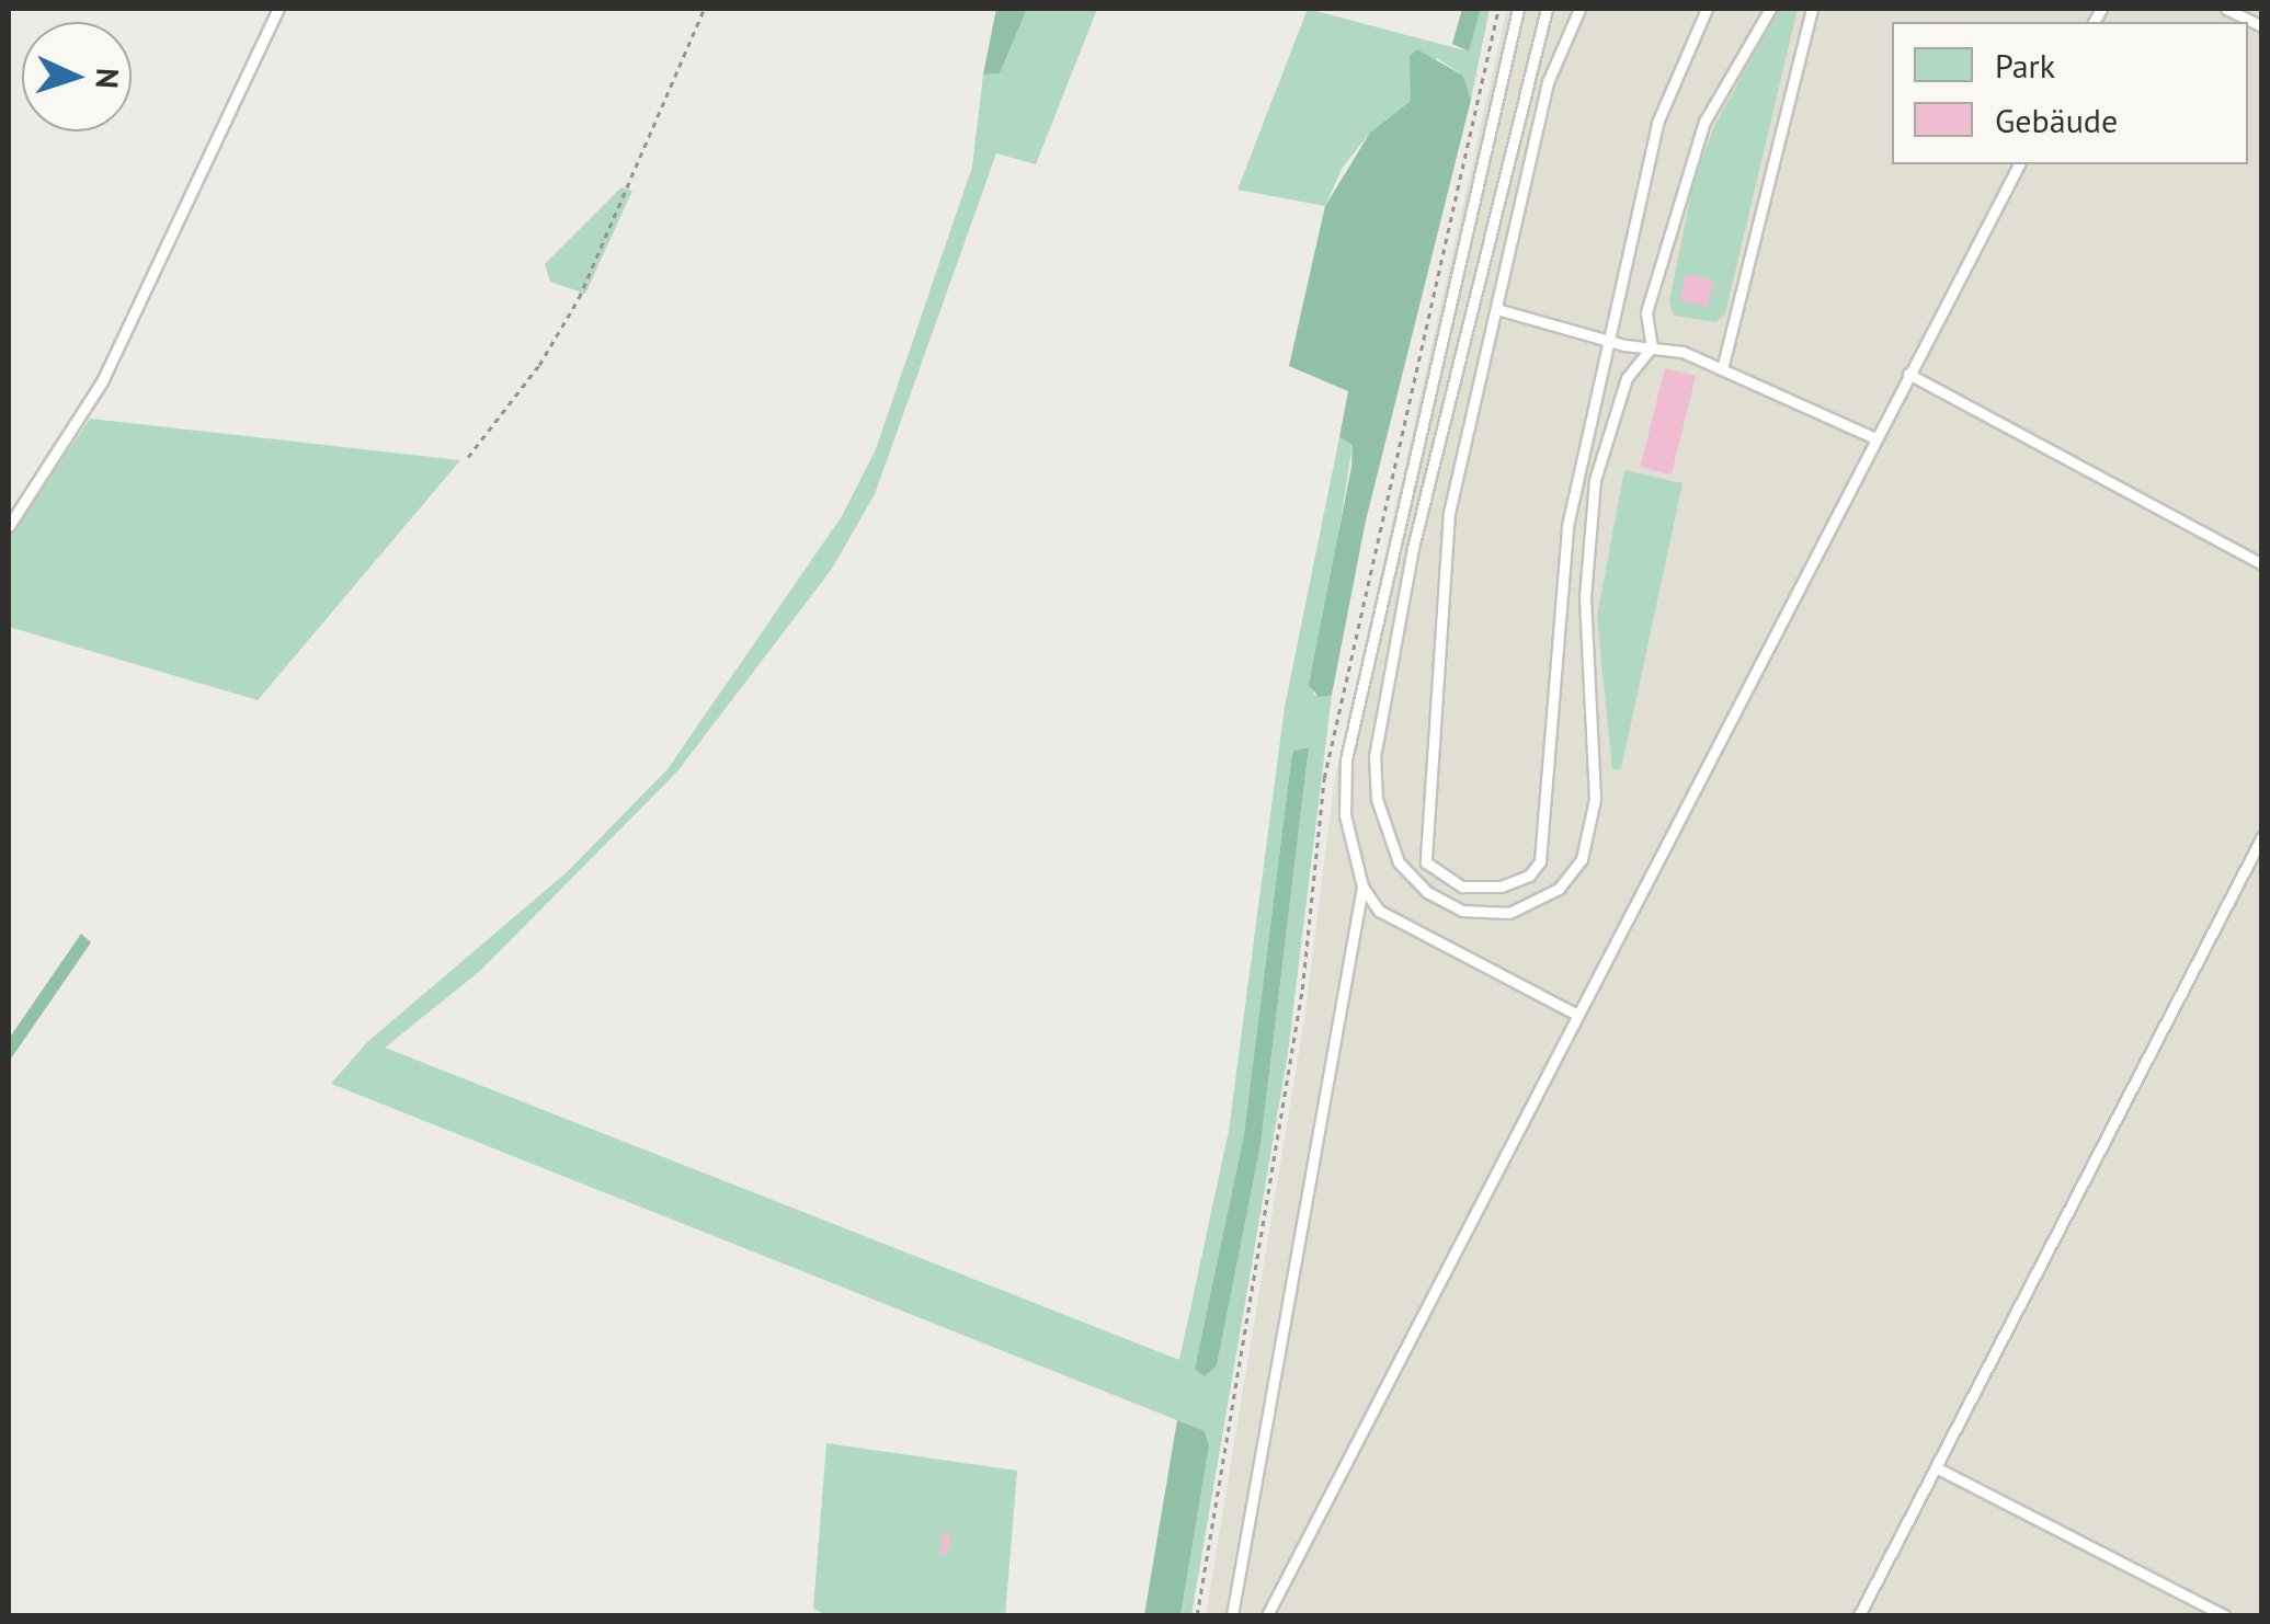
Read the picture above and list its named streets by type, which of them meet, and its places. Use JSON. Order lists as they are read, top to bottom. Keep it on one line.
{"legend":["Park","Gebäude"],"north":"right"}
